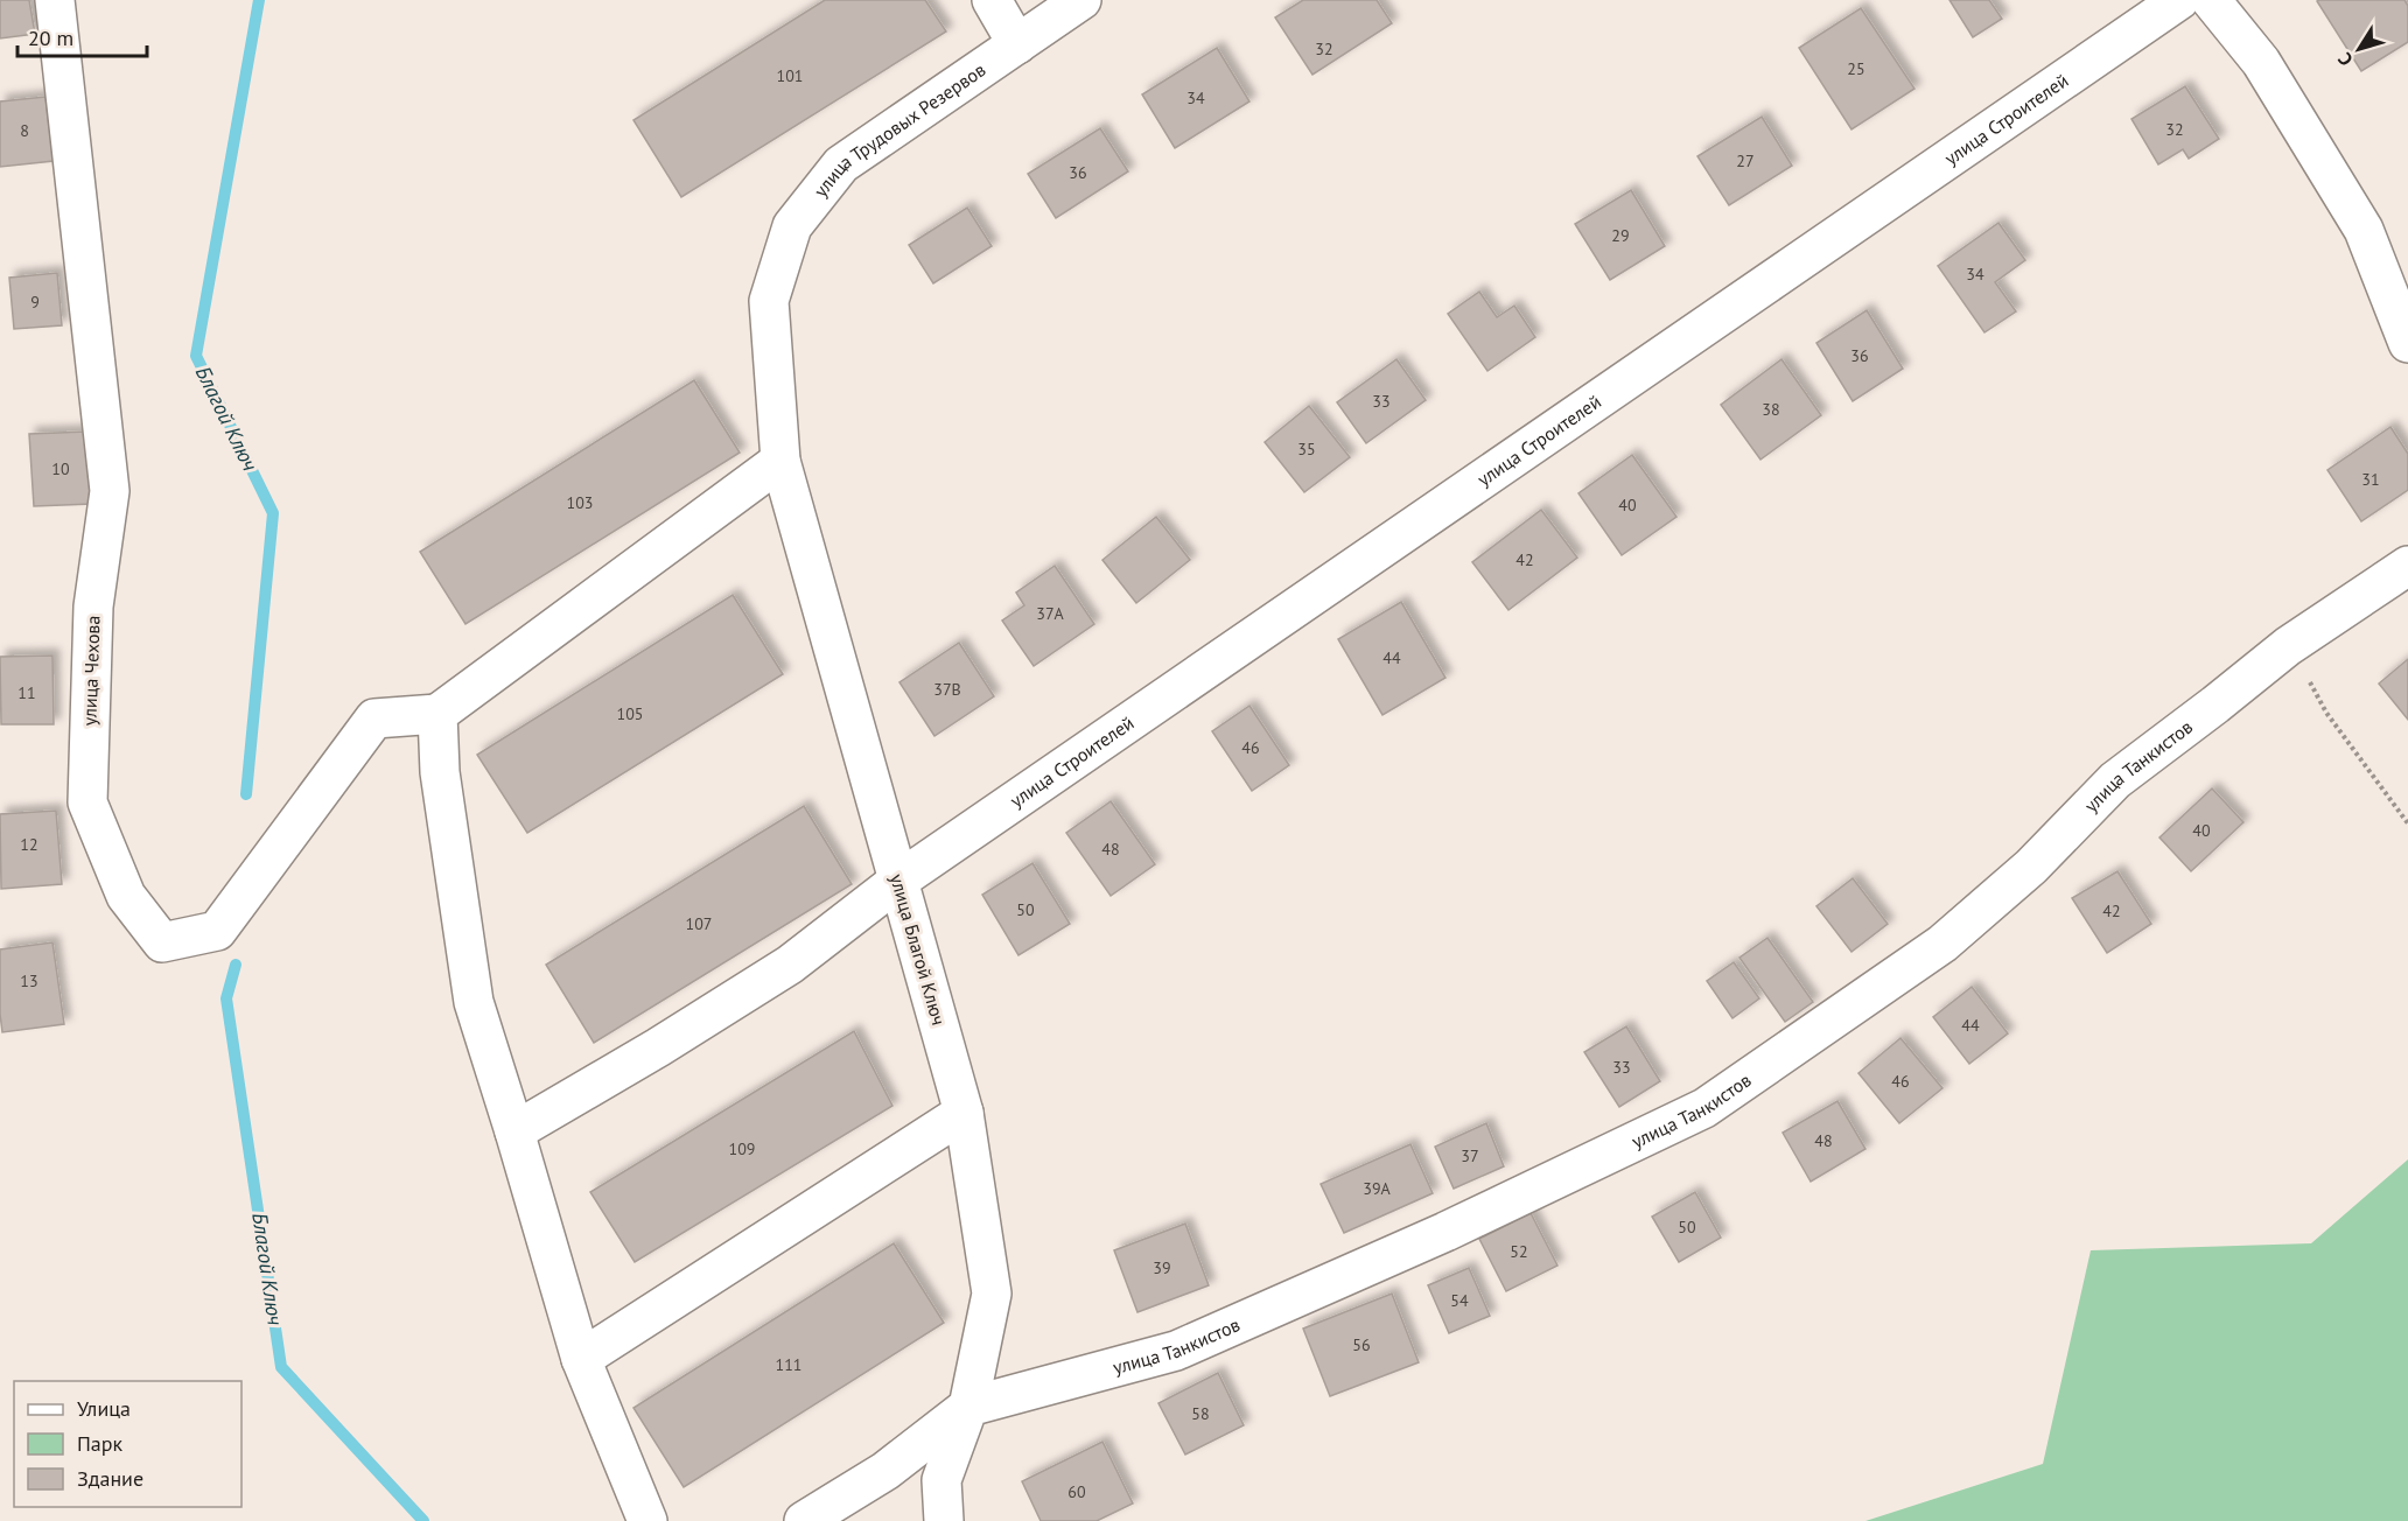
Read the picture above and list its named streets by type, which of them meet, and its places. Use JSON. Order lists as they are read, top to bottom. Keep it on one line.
{"streets":{"street":["улица Строителей","улица Трудовых Резервов","улица Чехова","улица Танкистов","улица Благой Ключ"]},"crossings":[["улица Строителей","улица Благой Ключ"],["улица Трудовых Резервов","улица Благой Ключ"],["улица Танкистов","улица Благой Ключ"]],"water":["Благой Ключ"],"house_numbers":["32","25","101","34","32","8","27","36","29","34","9","36","33","38","35","10","31","103","40","42","37А","44","37В","11","105","46","40","12","48","50","42","107","13","44","33","46","48","109","37","39А","50","52","39","54","56","111","58","60"],"legend":["Улица","Парк","Здание"],"scale_bar":"20 m","north":"bottom left"}
